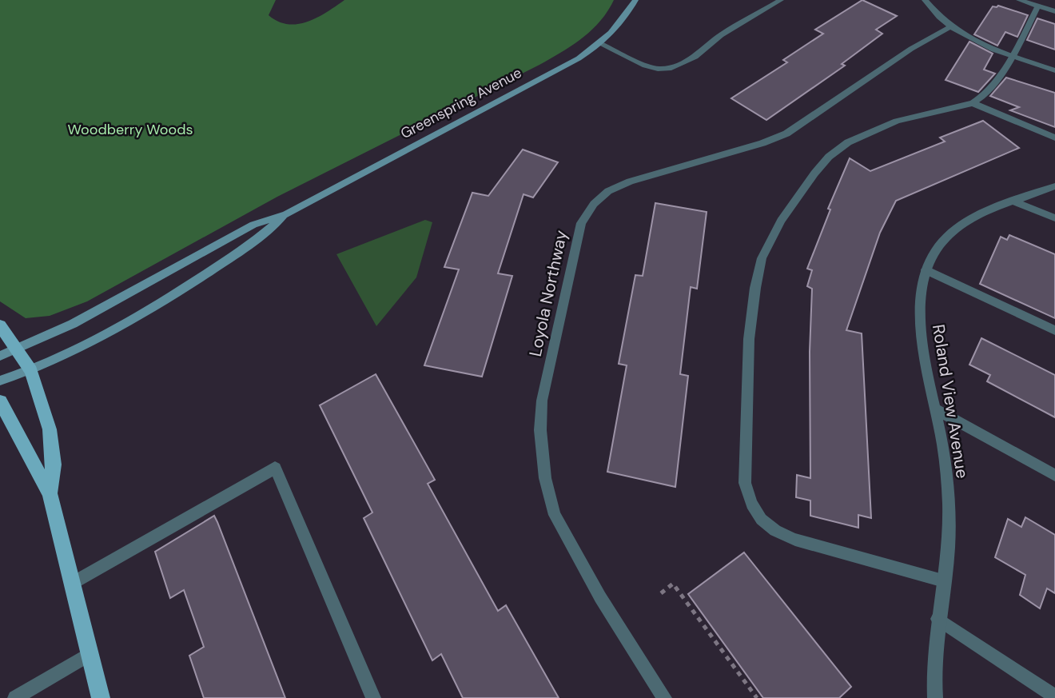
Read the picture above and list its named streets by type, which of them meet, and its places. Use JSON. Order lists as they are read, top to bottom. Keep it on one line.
{"streets":{"main road":["Greenspring Avenue"],"street":["Loyola Northway","Roland View Avenue"]},"parks":["Woodberry Woods"]}
